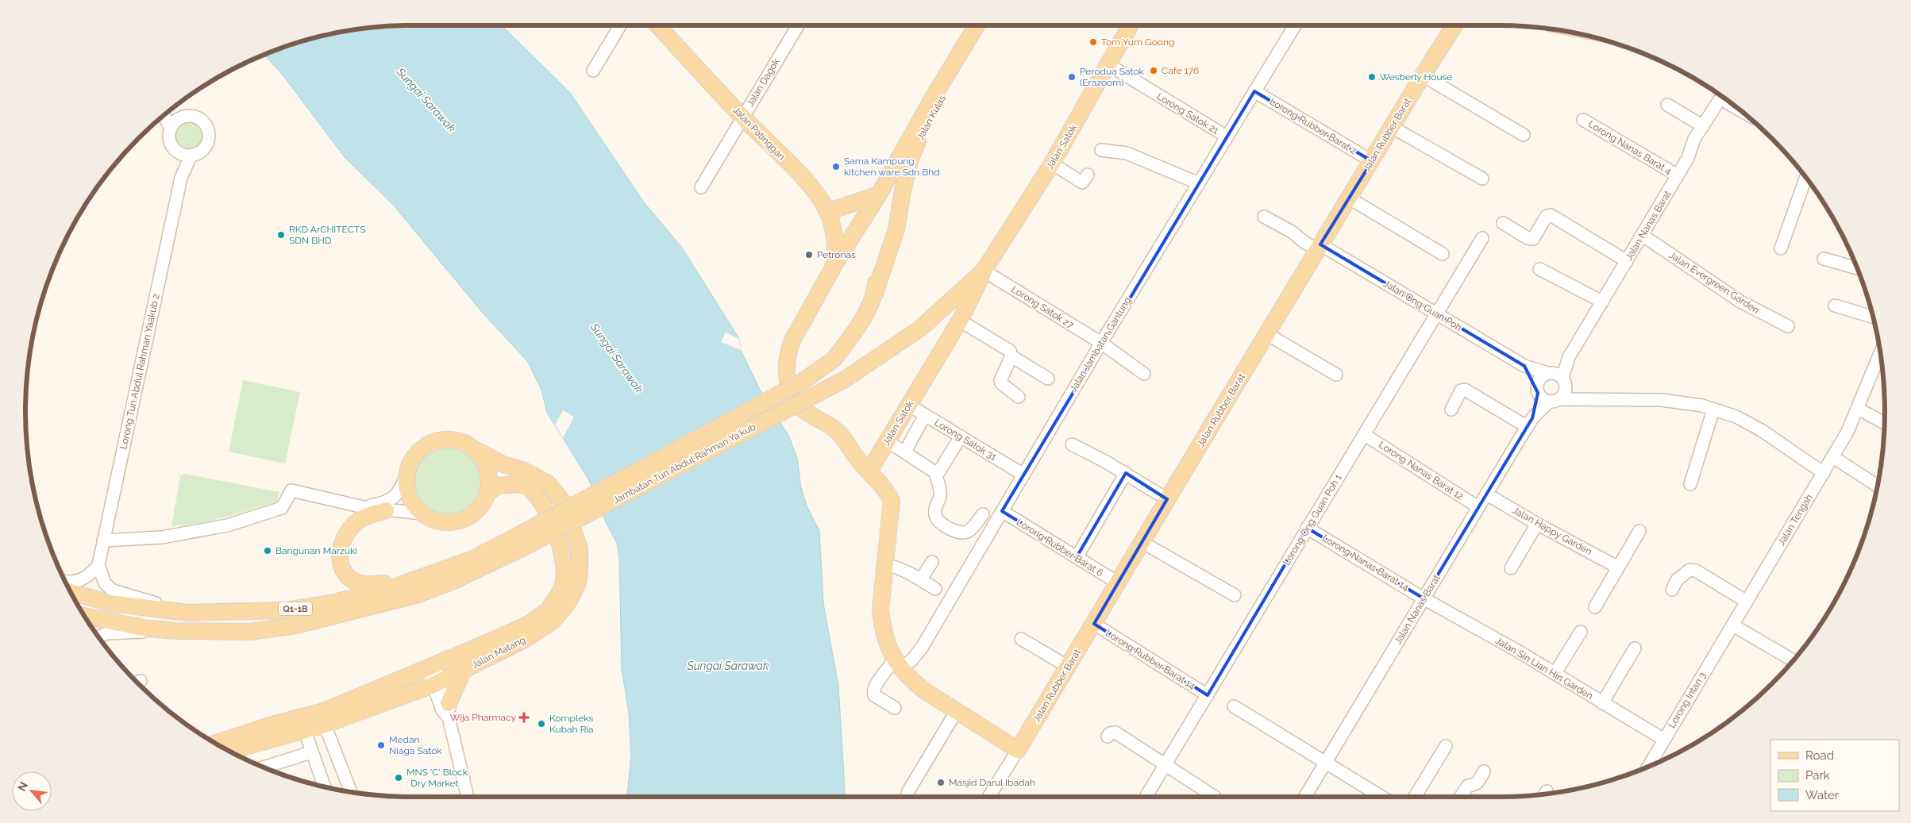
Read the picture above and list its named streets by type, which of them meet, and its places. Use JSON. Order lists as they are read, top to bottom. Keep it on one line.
{"streets":{"main road":["Jalan Kulas","Jalan Patinggan","Jalan Rubber Barat","Jalan Satok","Jambatan Tun Abdul Rahman Ya'kub","Q1-1B","Jalan Matang"],"street":["Jalan Dagok","Lorong Satok 21","Lorong Rubber Barat 2","Lorong Nanas Barat 4","Jalan Nanas Barat","Jalan Evergreen Garden","Jalan Ong Guan Poh","Lorong Satok 27","Jalan Jambatan Gantung","Lorong Tun Abdul Rahman Yaakub 2","Lorong Satok 31","Lorong Nanas Barat 12","Lorong Ong Guan Poh 1","Jalan Tengah","Jalan Happy Garden","Lorong Rubber Barat 6","Lorong Nanas Barat 14","Lorong Rubber Barat 14","Jalan Sin Lian Hin Garden","Lorong Intan 3"]},"crossings":[["Jalan Dagok","Jalan Patinggan"],["Lorong Satok 21","Jalan Satok"],["Lorong Satok 21","Jalan Jambatan Gantung"],["Jalan Kulas","Jalan Patinggan"],["Jalan Kulas","Jalan Rubber Barat"],["Jalan Kulas","Jalan Satok"],["Jalan Kulas","Jalan Jambatan Gantung"],["Jalan Kulas","Jambatan Tun Abdul Rahman Ya'kub"],["Lorong Rubber Barat 2","Jalan Rubber Barat"],["Lorong Rubber Barat 2","Jalan Jambatan Gantung"],["Jalan Rubber Barat","Jalan Ong Guan Poh"],["Jalan Rubber Barat","Lorong Rubber Barat 6"],["Jalan Rubber Barat","Lorong Rubber Barat 14"],["Jalan Satok","Lorong Satok 27"],["Jalan Satok","Lorong Satok 31"],["Jalan Satok","Jambatan Tun Abdul Rahman Ya'kub"],["Lorong Nanas Barat 4","Jalan Nanas Barat"],["Jalan Nanas Barat","Jalan Evergreen Garden"],["Jalan Nanas Barat","Jalan Ong Guan Poh"],["Jalan Nanas Barat","Lorong Nanas Barat 12"],["Jalan Nanas Barat","Jalan Happy Garden"],["Jalan Nanas Barat","Lorong Nanas Barat 14"],["Jalan Nanas Barat","Jalan Sin Lian Hin Garden"],["Jalan Ong Guan Poh","Lorong Ong Guan Poh 1"],["Lorong Satok 27","Jalan Jambatan Gantung"],["Jalan Jambatan Gantung","Lorong Satok 31"],["Jalan Jambatan Gantung","Lorong Rubber Barat 6"],["Jambatan Tun Abdul Rahman Ya'kub","Q1-1B"],["Lorong Nanas Barat 12","Lorong Ong Guan Poh 1"],["Lorong Ong Guan Poh 1","Lorong Nanas Barat 14"],["Lorong Ong Guan Poh 1","Lorong Rubber Barat 14"],["Jalan Tengah","Lorong Intan 3"],["Lorong Nanas Barat 14","Jalan Sin Lian Hin Garden"],["Jalan Sin Lian Hin Garden","Lorong Intan 3"]],"water":["Sungai Sarawak"],"places":{"other":["Tom Yum Goong","Cafe 176","Perodua Satok (Erazoom)","Wesberly House","Sama Kampung kitchen ware Sdn Bhd","RKD ArCHITECTS SDN BHD","Petronas","Bangunan Marzuki","Kompleks Kubah Ria","Medan Niaga Satok","MNS 'C' Block : Dry Market","Masjid Darul Ibadah"],"health":["Wija Pharmacy"]},"legend":["Road","Park","Water"],"north":"top left"}
